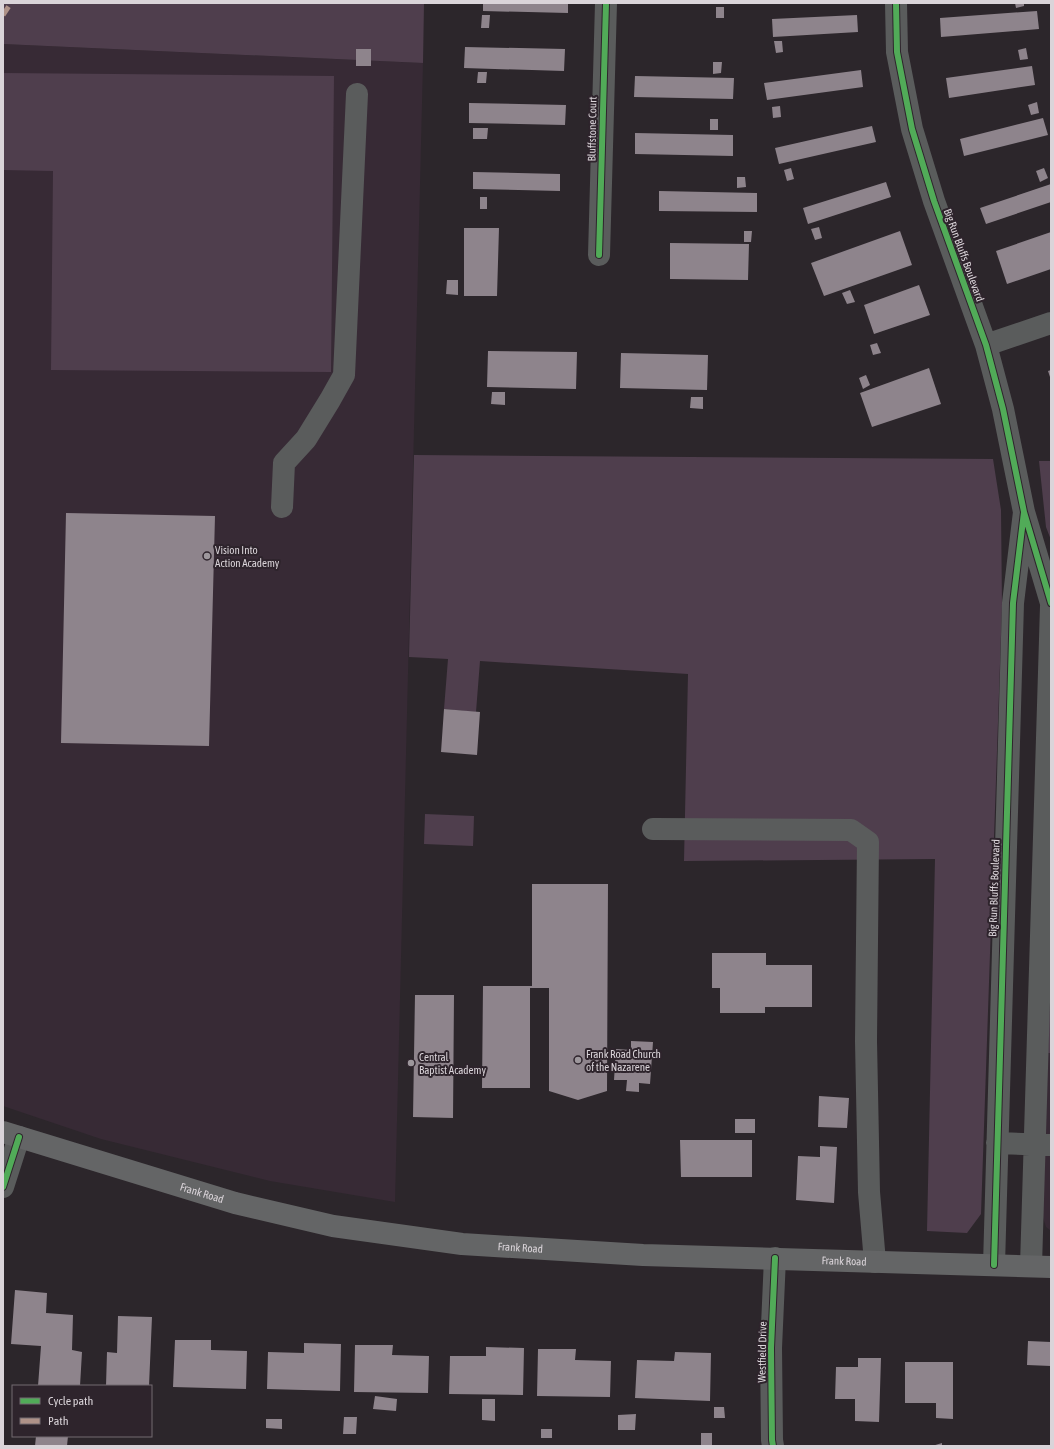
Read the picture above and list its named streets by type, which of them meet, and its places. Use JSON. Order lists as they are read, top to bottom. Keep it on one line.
{"streets":{"main road":["Frank Road"],"street":["Bluffstone Court","Big Run Bluffs Boulevard","Westfield Drive"]},"crossings":[["Big Run Bluffs Boulevard","Frank Road"],["Frank Road","Westfield Drive"]],"places":["Vision Into Action Academy","Frank Road Church of the Nazarene","Central Baptist Academy"],"legend":["Cycle path","Path"]}
